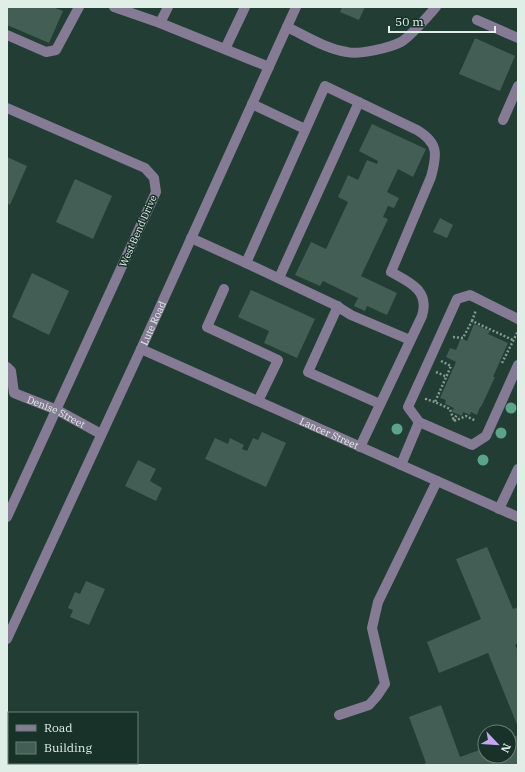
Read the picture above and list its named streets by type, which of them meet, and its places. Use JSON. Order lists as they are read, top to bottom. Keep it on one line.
{"streets":{"street":["West Bend Drive","Lute Road","Denise Street","Lancer Street"]},"crossings":[["West Bend Drive","Denise Street"],["Lute Road","Denise Street"],["Lute Road","Lancer Street"]],"legend":["Road","Building"],"scale_bar":"50 m","north":"bottom right"}
